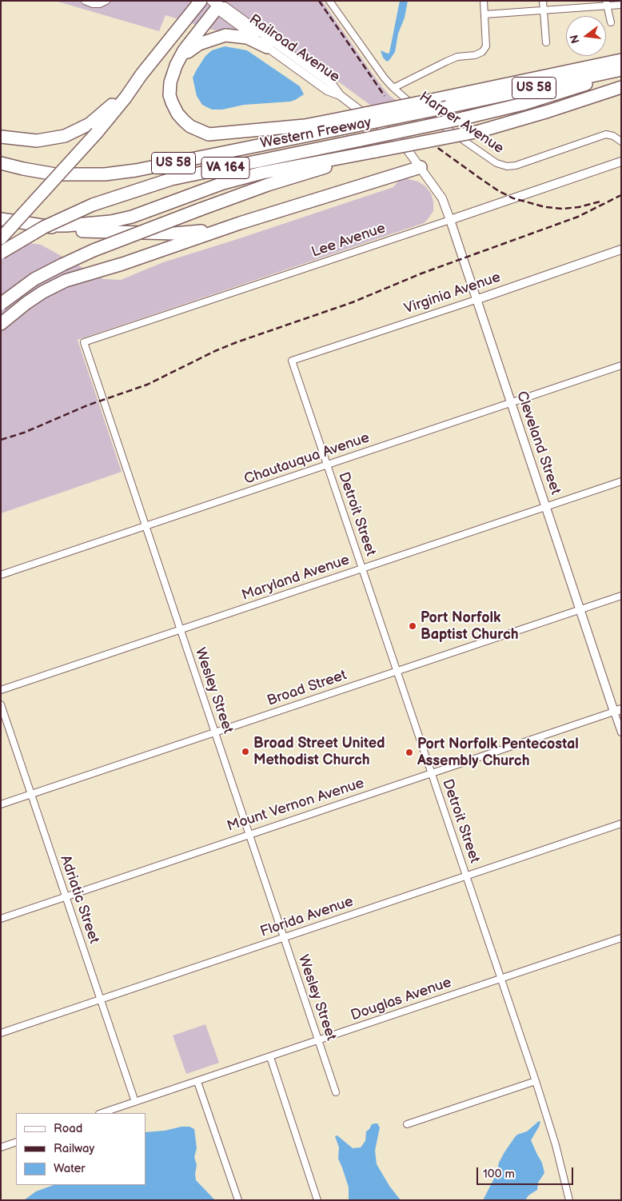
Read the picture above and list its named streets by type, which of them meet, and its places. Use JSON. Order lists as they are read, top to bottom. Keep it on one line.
{"streets":{"highway":["US 58","Western Freeway","VA 164"],"street":["Railroad Avenue","Harper Avenue","Lee Avenue","Virginia Avenue","Cleveland Street","Chautauqua Avenue","Detroit Street","Maryland Avenue","Broad Street","Wesley Street","Mount Vernon Avenue","Adriatic Street","Florida Avenue","Douglas Avenue"]},"crossings":[["Railroad Avenue","Cleveland Street"],["US 58","Western Freeway"],["Lee Avenue","Cleveland Street"],["Lee Avenue","Wesley Street"],["Virginia Avenue","Cleveland Street"],["Virginia Avenue","Detroit Street"],["Cleveland Street","Chautauqua Avenue"],["Cleveland Street","Maryland Avenue"],["Cleveland Street","Broad Street"],["Cleveland Street","Mount Vernon Avenue"],["Chautauqua Avenue","Detroit Street"],["Chautauqua Avenue","Wesley Street"],["Detroit Street","Maryland Avenue"],["Detroit Street","Broad Street"],["Detroit Street","Mount Vernon Avenue"],["Detroit Street","Florida Avenue"],["Detroit Street","Douglas Avenue"],["Maryland Avenue","Wesley Street"],["Broad Street","Wesley Street"],["Broad Street","Adriatic Street"],["Wesley Street","Mount Vernon Avenue"],["Wesley Street","Florida Avenue"],["Wesley Street","Douglas Avenue"],["Mount Vernon Avenue","Adriatic Street"],["Adriatic Street","Florida Avenue"],["Adriatic Street","Douglas Avenue"]],"places":["Port Norfolk Baptist Church","Broad Street United Methodist Church","Port Norfolk Pentecostal Assembly Church"],"legend":["Road","Railway","Water"],"scale_bar":"100 m","north":"left"}
